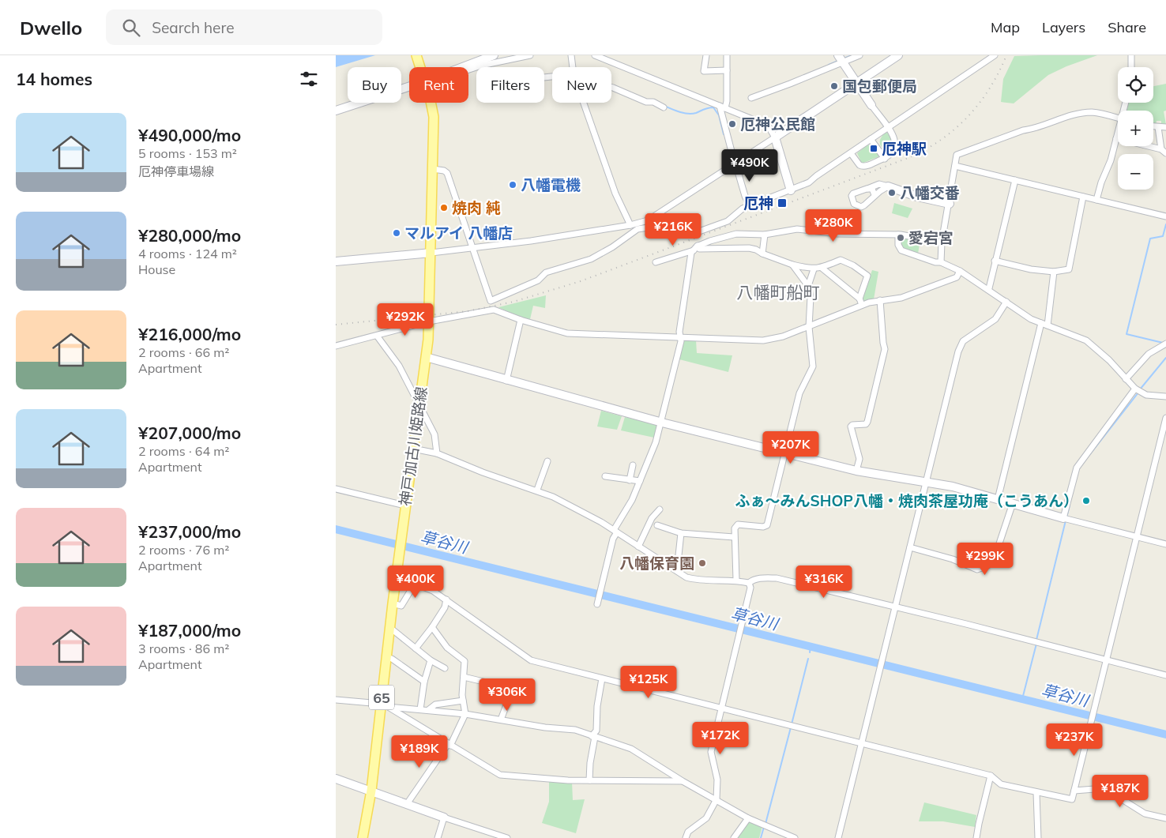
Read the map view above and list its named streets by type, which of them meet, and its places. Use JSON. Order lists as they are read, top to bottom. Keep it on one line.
{"streets":{"main road":["神戸加古川姫路線","65"]},"districts":["八幡町船町"],"water":["草谷川"],"places":{"other":["国包郵便局","厄神公民館","八幡電機","八幡交番","焼肉 純","マルアイ 八幡店","愛宕宮","ふぁ～みんSHOP八幡・焼肉茶屋功庵（こうあん）","八幡保育園"],"transit":["厄神駅","厄神"]},"page":{"header":"Dwello","search":"Search here","nav":["Map","Layers","Share"],"heading":"14 homes","map_buttons":["+","−"],"chip":["Buy","Rent","Filters","New"],"list":[{"name":"¥490,000/mo","note":"5 rooms · 153 m² · 厄神停車場線"},{"name":"¥280,000/mo","note":"4 rooms · 124 m² · House"},{"name":"¥216,000/mo","note":"2 rooms · 66 m² · Apartment"},{"name":"¥207,000/mo","note":"2 rooms · 64 m² · Apartment"},{"name":"¥237,000/mo","note":"2 rooms · 76 m² · Apartment"},{"name":"¥187,000/mo","note":"3 rooms · 86 m² · Apartment"}],"price":["¥490K","¥280K","¥216K","¥292K","¥207K","¥299K","¥400K","¥316K","¥125K","¥306K","¥172K","¥237K","¥189K","¥187K"]}}
